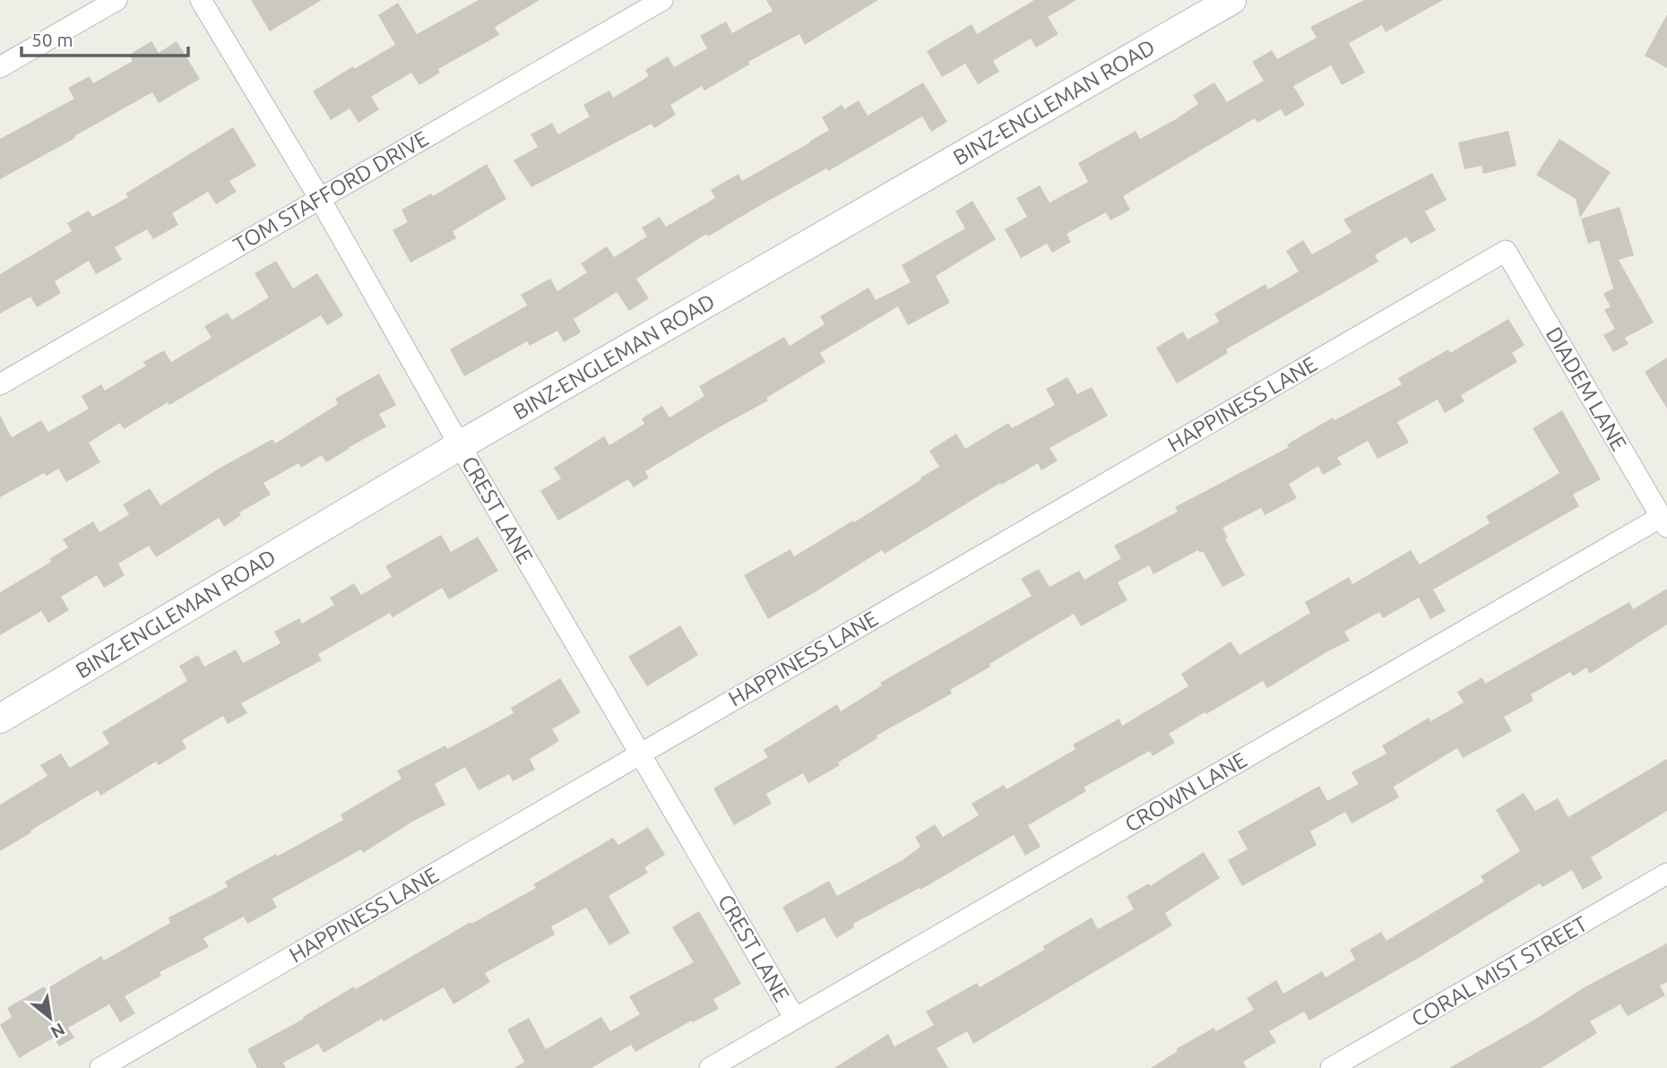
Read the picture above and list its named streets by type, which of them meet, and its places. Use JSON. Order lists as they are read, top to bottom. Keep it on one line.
{"streets":{"street":["BINZ-ENGLEMAN ROAD","TOM STAFFORD DRIVE","DIADEM LANE","HAPPINESS LANE","CREST LANE","CROWN LANE","CORAL MIST STREET"]},"crossings":[["BINZ-ENGLEMAN ROAD","CREST LANE"],["TOM STAFFORD DRIVE","CREST LANE"],["DIADEM LANE","HAPPINESS LANE"],["DIADEM LANE","CROWN LANE"],["HAPPINESS LANE","CREST LANE"],["CREST LANE","CROWN LANE"]],"scale_bar":"50 m","north":"bottom right"}
